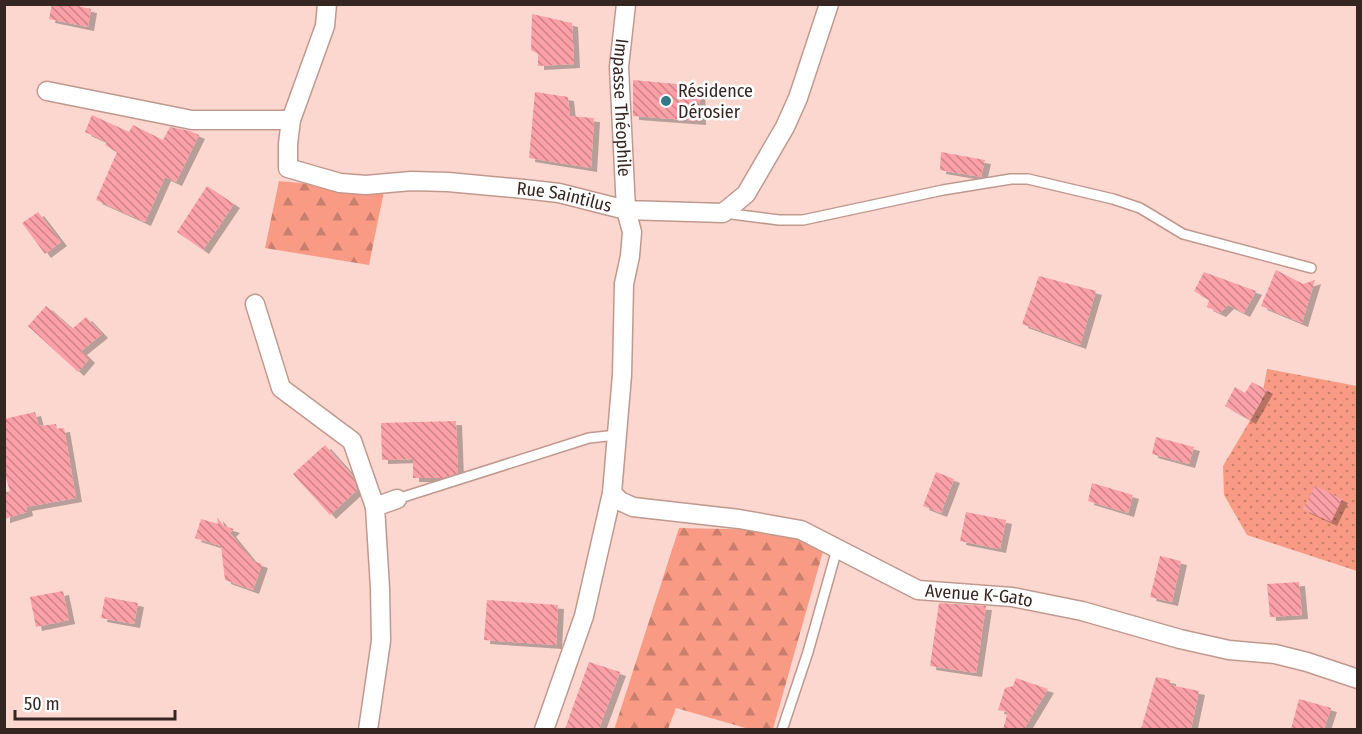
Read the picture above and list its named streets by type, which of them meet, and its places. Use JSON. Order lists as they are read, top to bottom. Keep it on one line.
{"streets":{"street":["Impasse Théophile","Rue Saintilus","Avenue K-Gato"]},"crossings":[["Impasse Théophile","Rue Saintilus"],["Rue Saintilus","Avenue K-Gato"]],"places":["Résidence Dérosier"],"scale_bar":"50 m"}
